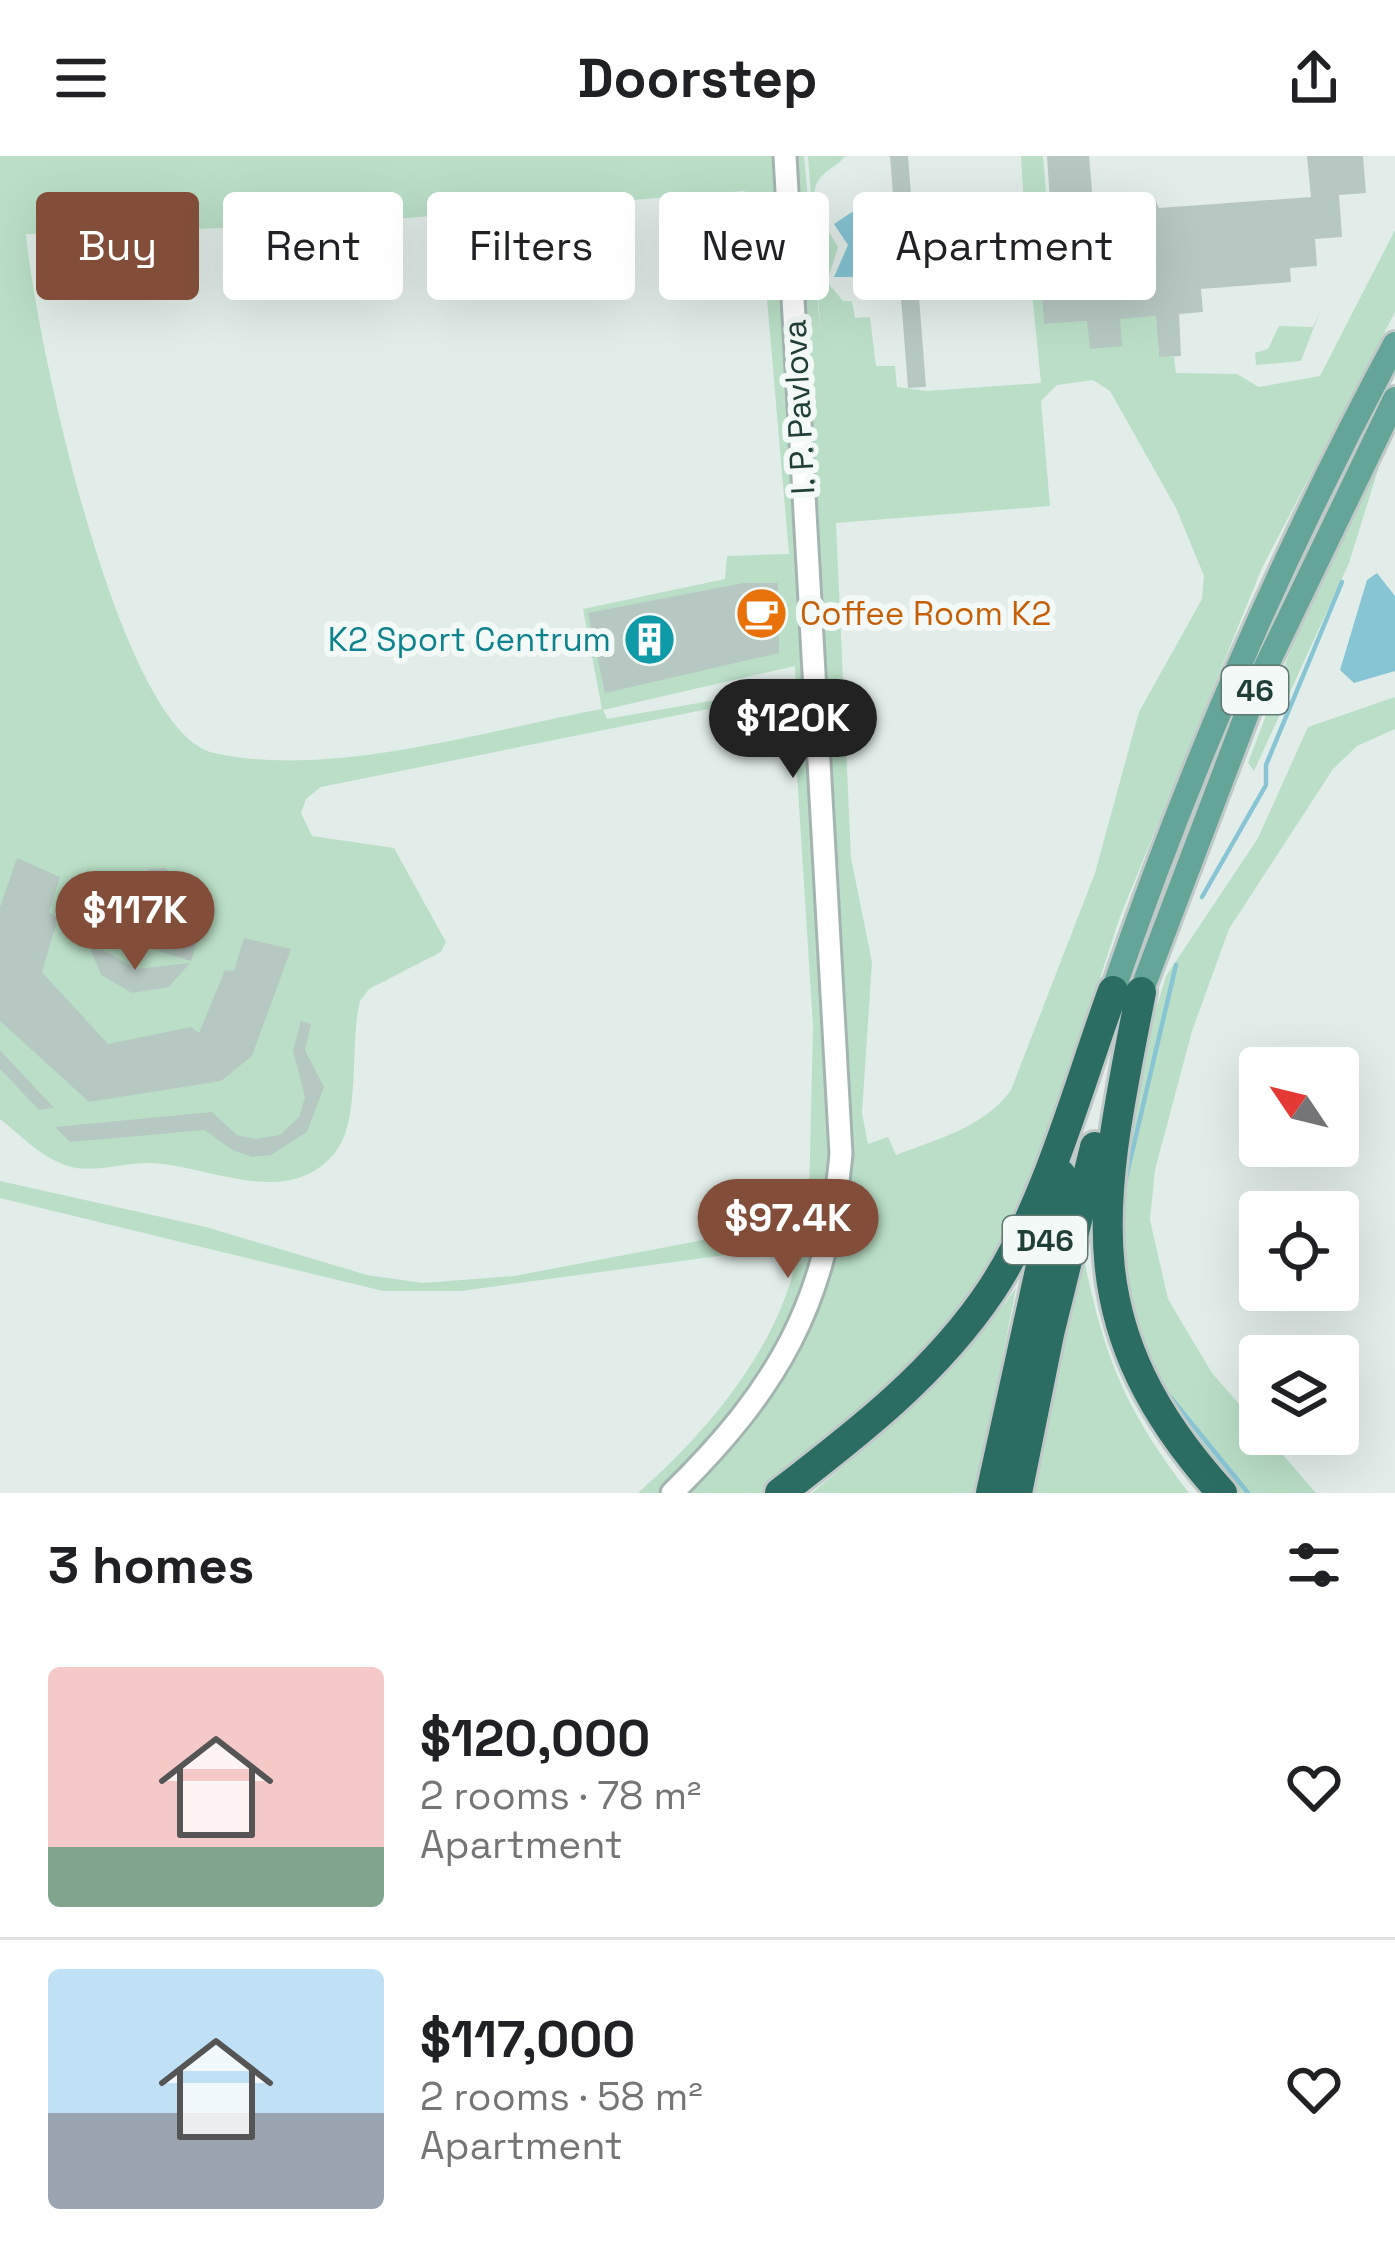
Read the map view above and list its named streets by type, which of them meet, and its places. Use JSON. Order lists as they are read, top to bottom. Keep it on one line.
{"streets":{"highway":["D46"],"main road":["46"],"street":["I. P. Pavlova"]},"crossings":[["46","D46"]],"places":{"cafe":["Coffee Room K2"],"building":["K2 Sport Centrum"]},"north":"top left","page":{"header":"Doorstep","chip":["Buy","Rent","Filters","New","Apartment"],"price":["$120K","$117K","$97.4K"],"heading":"3 homes","list":[{"name":"$120,000","note":"2 rooms · 78 m² · Apartment"},{"name":"$117,000","note":"2 rooms · 58 m² · Apartment"}]}}
